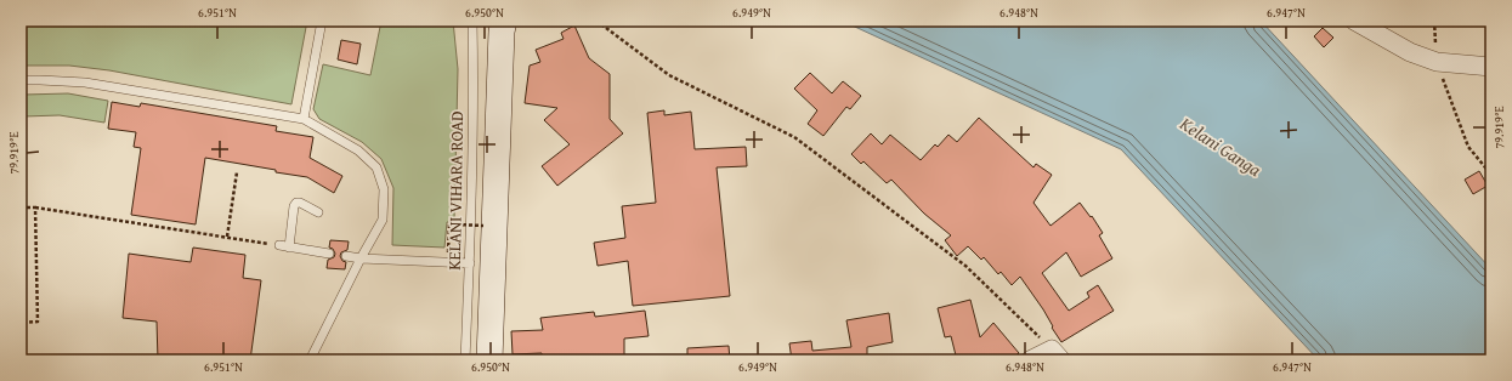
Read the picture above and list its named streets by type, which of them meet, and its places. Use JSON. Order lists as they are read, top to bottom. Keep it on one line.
{"streets":{"lane":["KELANI VIHARA ROAD"]},"water":["Kelani Ganga"],"coordinates":["6.951°N","6.950°N","6.949°N","6.948°N","6.947°N","79.919°E"]}
